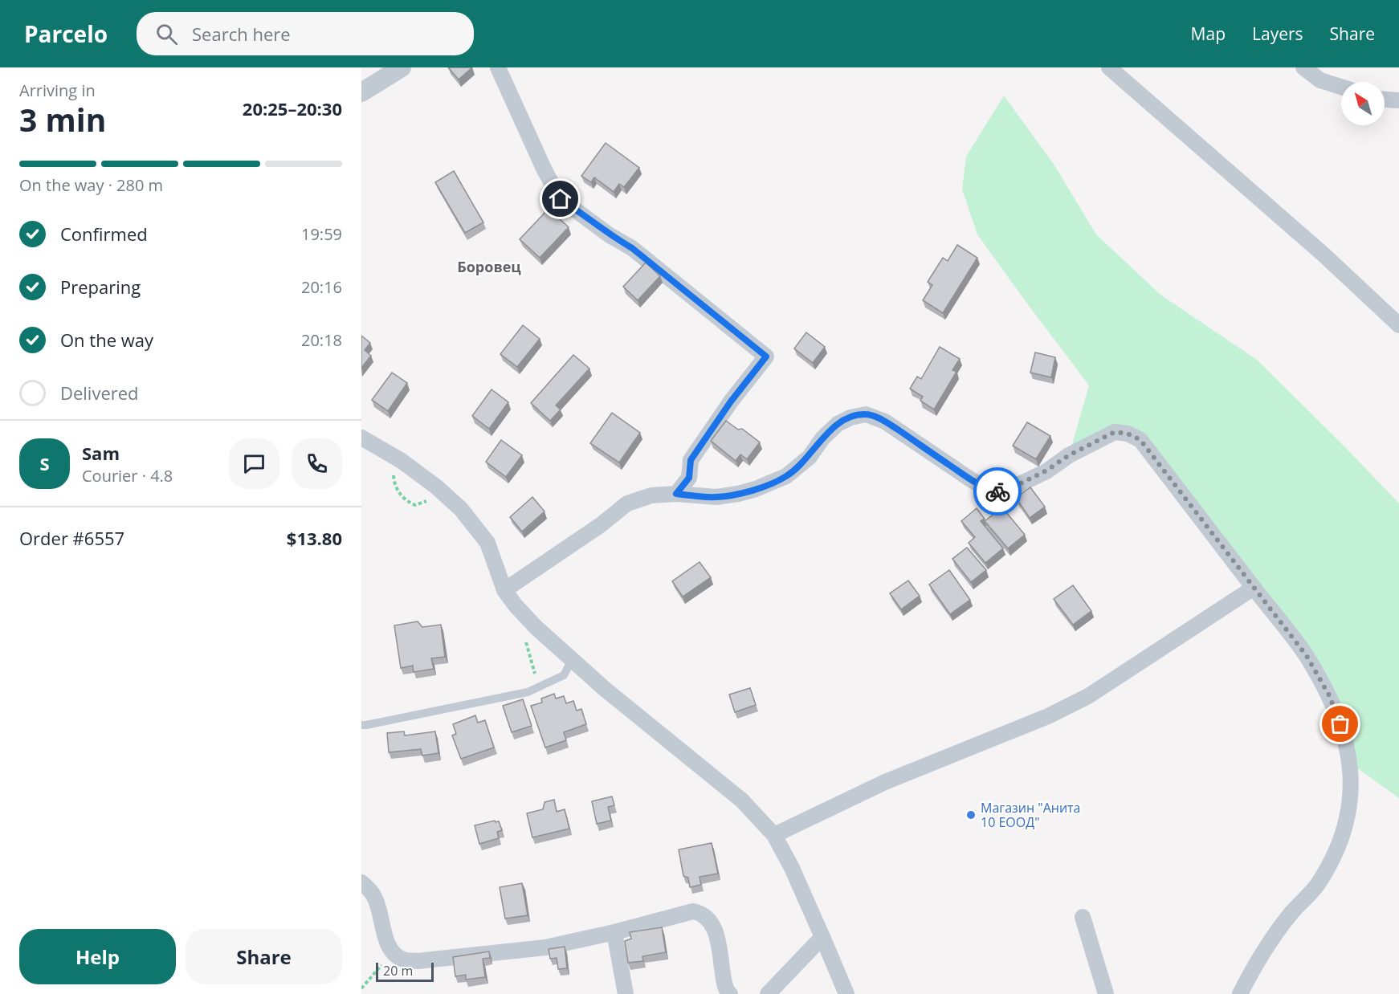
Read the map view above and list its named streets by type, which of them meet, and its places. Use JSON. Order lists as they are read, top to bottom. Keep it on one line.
{"districts":["Боровец"],"places":["Магазин \"Анита 10 ЕООД\""],"scale_bar":"20 m","north":"top left","page":{"header":"Parcelo","search":"Search here","nav":["Map","Layers","Share"],"heading":["3 min","Arriving in","20:25–20:30"],"panel":["Sam","Courier · 4.8","Order #6557","$13.80"],"bar":"On the way · 280 m","list":[["Confirmed","19:59"],["Preparing","20:16"],["On the way","20:18"],"Delivered"],"round":"S","buttons":["Help","Share"],"scale":"20 m"}}
